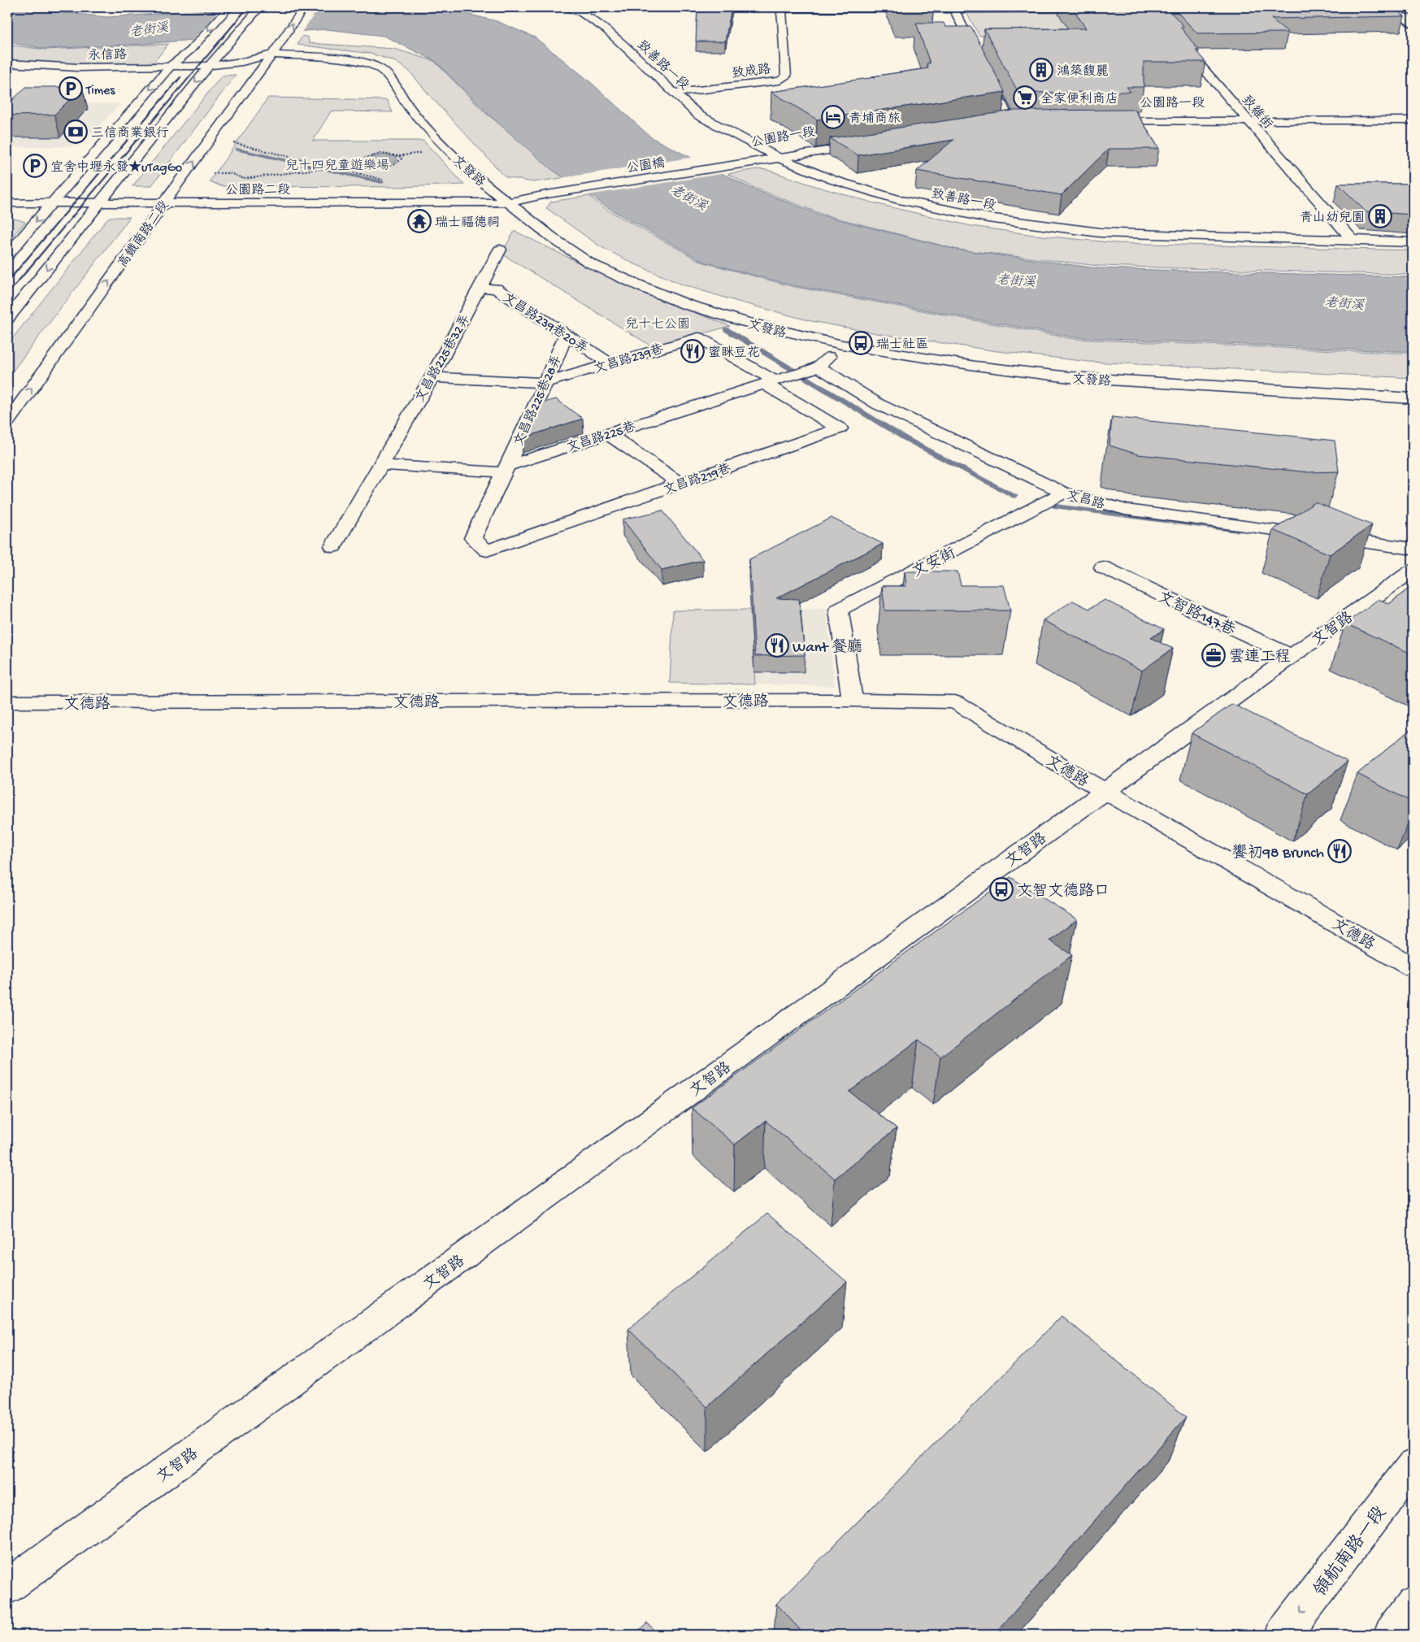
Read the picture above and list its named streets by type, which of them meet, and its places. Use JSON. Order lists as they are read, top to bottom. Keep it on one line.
{"streets":{"street":["永信路","致善路一段","致成路","公園路一段","致維街","公園橋","文發路","公園路二段","高鐵南路二段","文昌路239巷20弄","文昌路225巷32弄","文昌路239巷","文昌路225巷28弄","文昌路225巷","文昌路219巷","文昌路","文安街","文智路147巷","文智路","文德路","領航南路一段"]},"crossings":[["永信路","文發路"],["致善路一段","致成路"],["致善路一段","公園路一段"],["致善路一段","致維街"],["公園路一段","致維街"],["公園路一段","公園橋"],["公園橋","文發路"],["公園橋","公園路二段"],["文發路","公園路二段"],["文發路","高鐵南路二段"],["公園路二段","高鐵南路二段"],["文昌路239巷20弄","文昌路225巷32弄"],["文昌路239巷20弄","文昌路239巷"],["文昌路239巷20弄","文昌路225巷28弄"],["文昌路225巷32弄","文昌路239巷"],["文昌路225巷32弄","文昌路225巷"],["文昌路239巷","文昌路225巷28弄"],["文昌路239巷","文昌路225巷"],["文昌路239巷","文昌路219巷"],["文昌路225巷28弄","文昌路225巷"],["文昌路225巷28弄","文昌路219巷"],["文昌路225巷","文昌路219巷"],["文昌路225巷","文昌路"],["文昌路","文安街"],["文安街","文德路"],["文智路147巷","文智路"],["文智路","文德路"]],"one_way":["領航南路一段"],"water":["老街溪"],"parks":["兒十四兒童遊樂場","兒十七公園"],"places":{"building":["鴻築馥麗","青山幼兒園"],"parking":["Times","宜舍中壢永發★uTagGo"],"supermarket":["全家便利商店"],"hotel":["青埔商旅"],"bank":["三信商業銀行"],"temple":["瑞士福德祠"],"bus stop":["瑞士社區","文智文德路口"],"restaurant":["蜜眯豆花","Want 餐廳","饗初98 Brunch"],"office":["雲連工程"]}}
